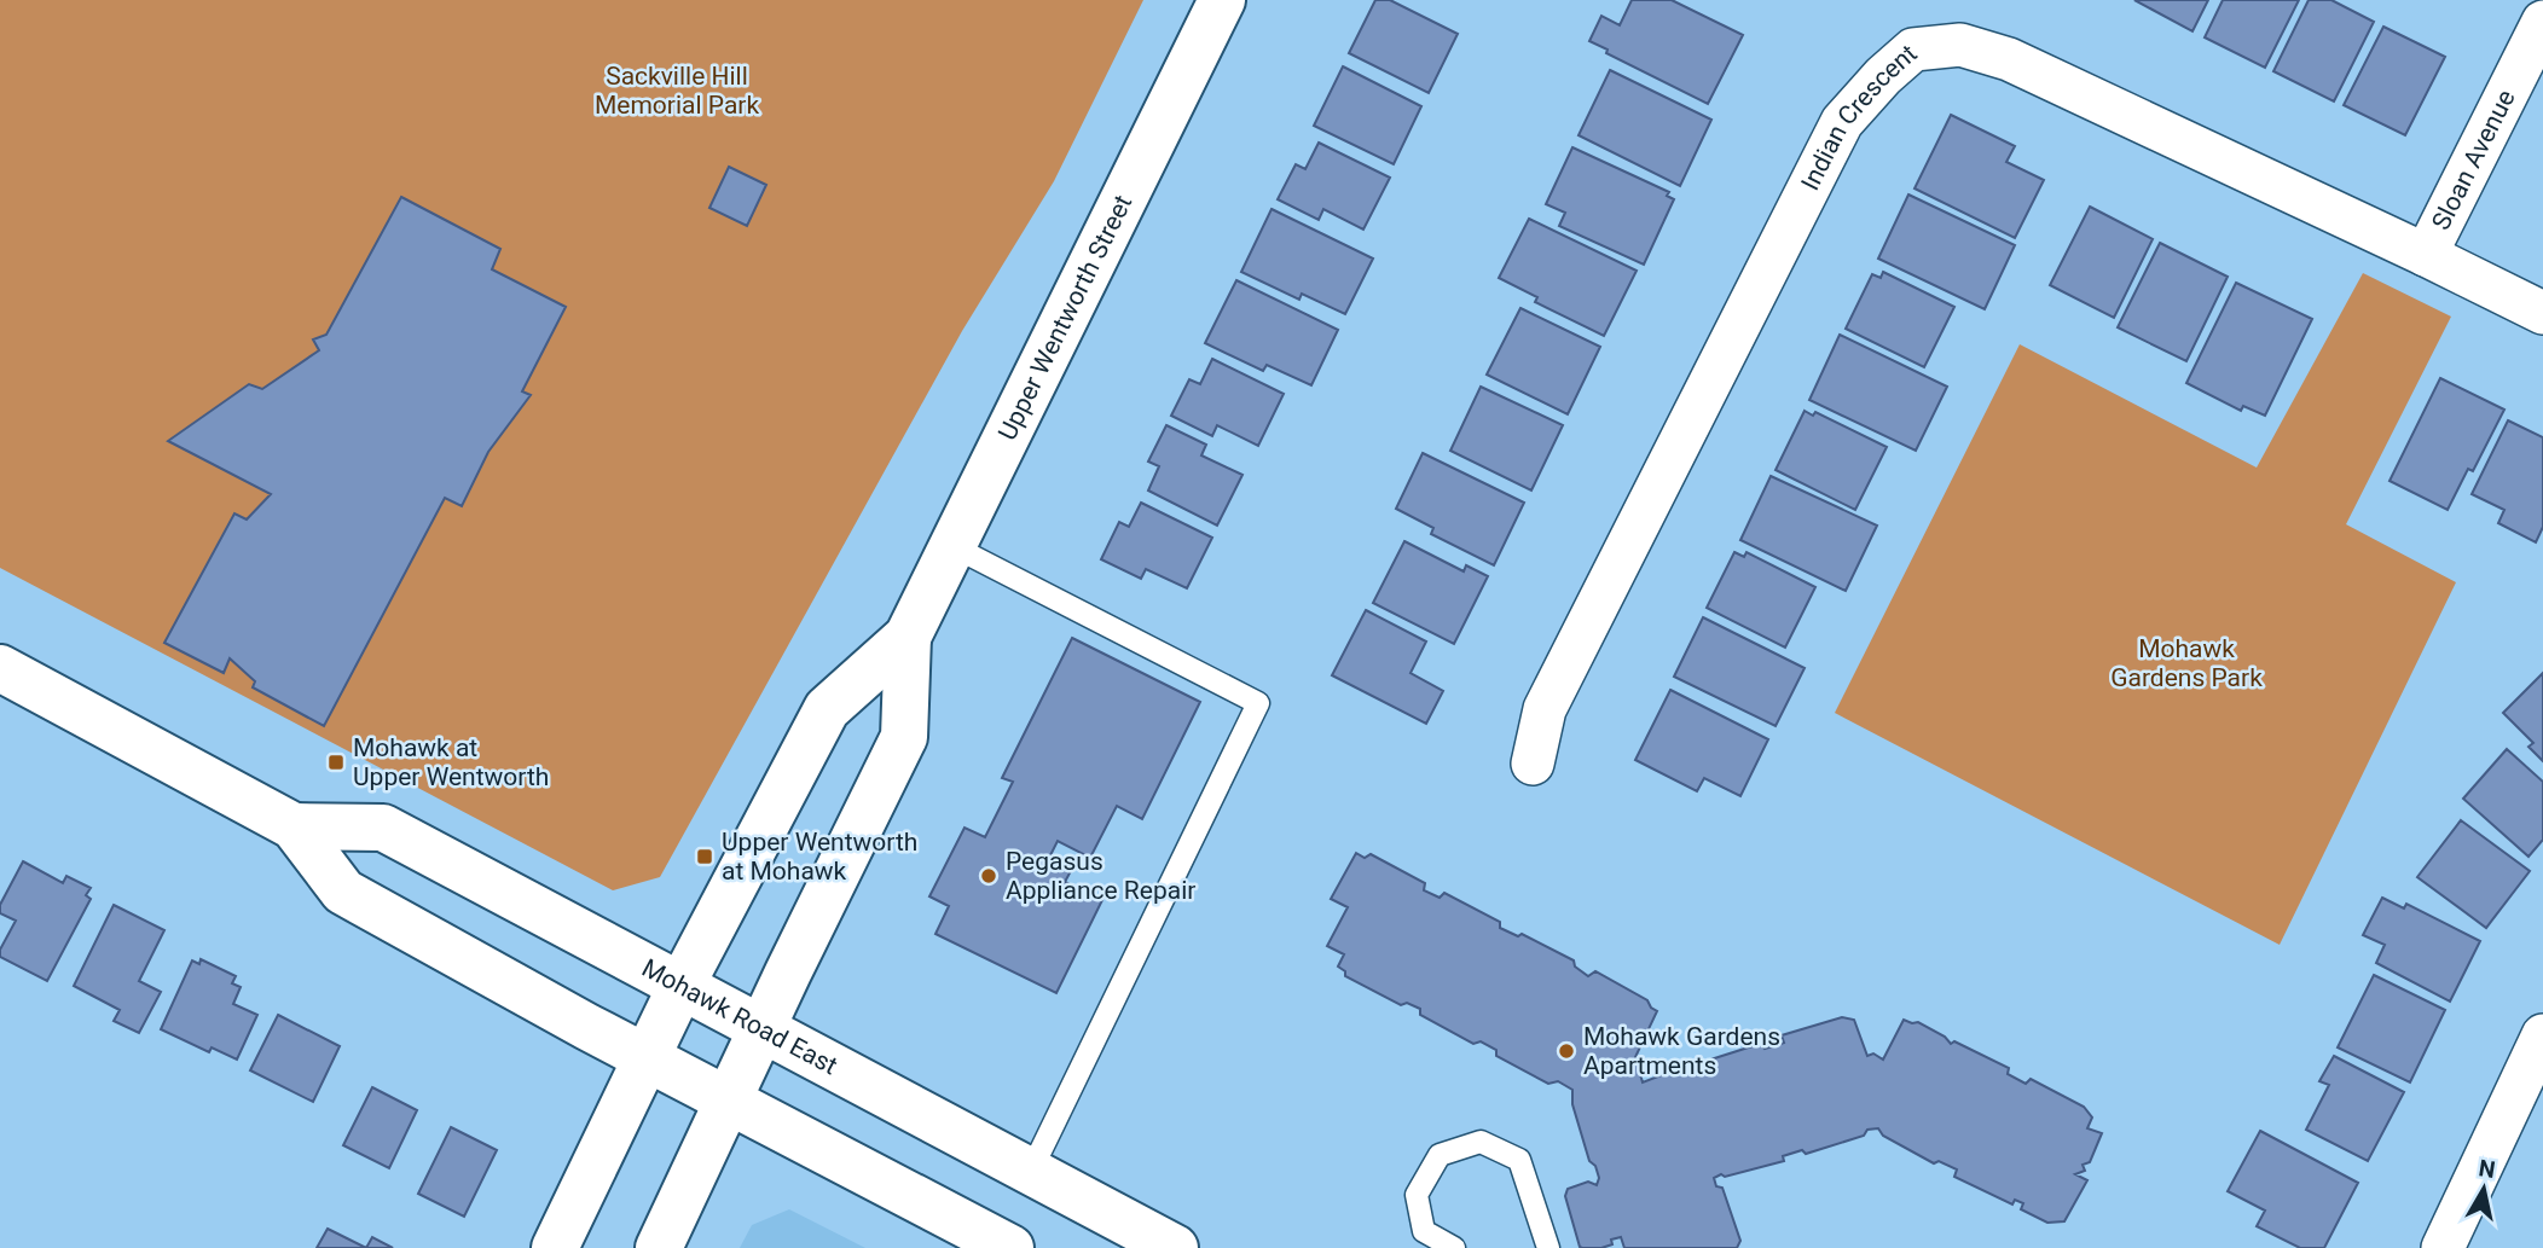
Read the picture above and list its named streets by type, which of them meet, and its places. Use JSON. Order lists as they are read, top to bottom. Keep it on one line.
{"streets":{"main road":["Upper Wentworth Street","Mohawk Road East"],"street":["Indian Crescent","Sloan Avenue"]},"crossings":[["Indian Crescent","Sloan Avenue"],["Upper Wentworth Street","Mohawk Road East"]],"parks":["Sackville Hill Memorial Park","Mohawk Gardens Park"],"places":{"transit":["Mohawk at Upper Wentworth","Upper Wentworth at Mohawk"],"other":["Pegasus Appliance Repair","Mohawk Gardens Apartments"]},"north":"top"}
